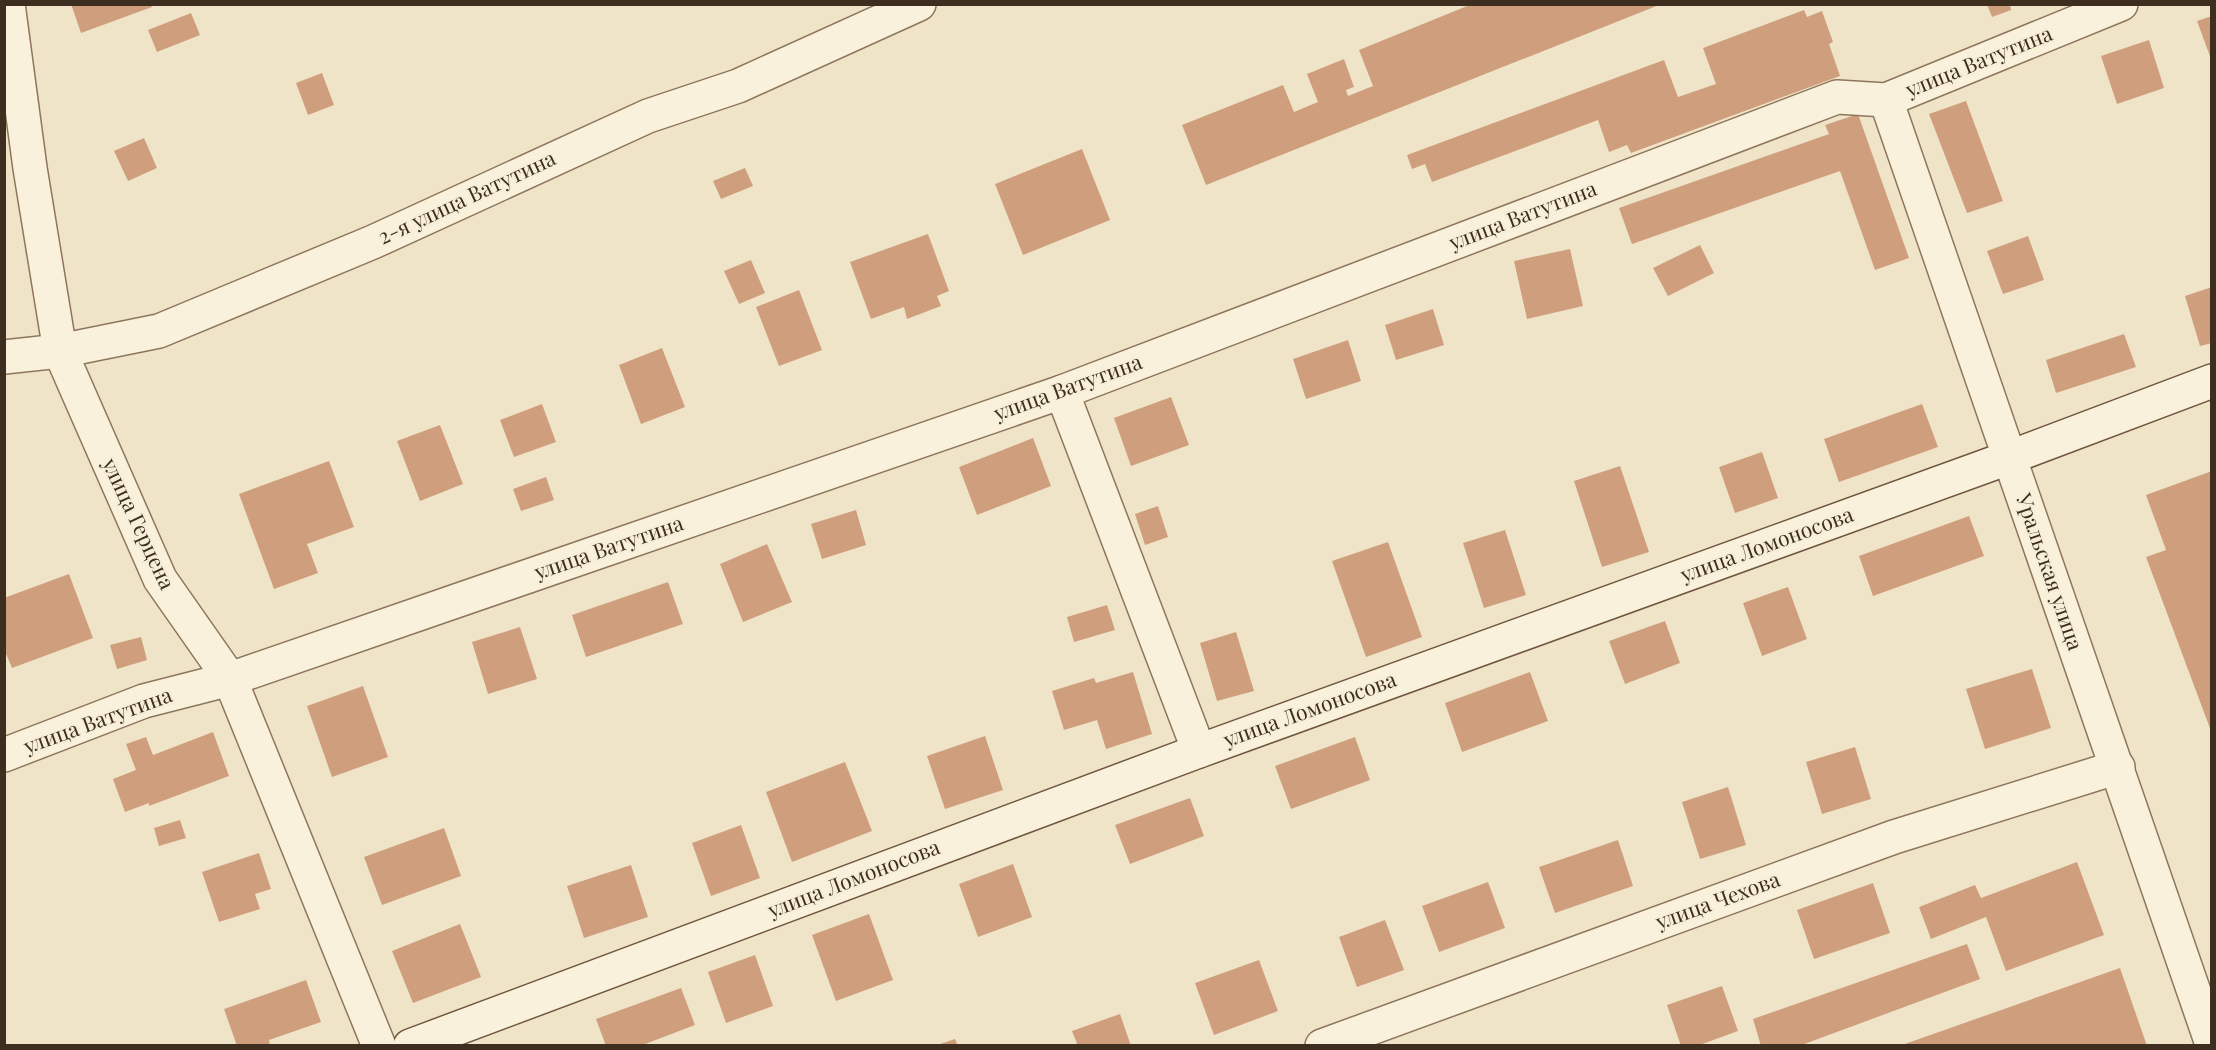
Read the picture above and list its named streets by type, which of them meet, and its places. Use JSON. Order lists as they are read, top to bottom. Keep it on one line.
{"streets":{"street":["улица Ватутина","2-я улица Ватутина","улица Герцена","улица Ломоносова","Уральская улица","улица Чехова"]},"crossings":[["улица Ватутина","улица Герцена"],["улица Ватутина","Уральская улица"],["2-я улица Ватутина","улица Герцена"],["улица Ломоносова","Уральская улица"],["Уральская улица","улица Чехова"]]}
